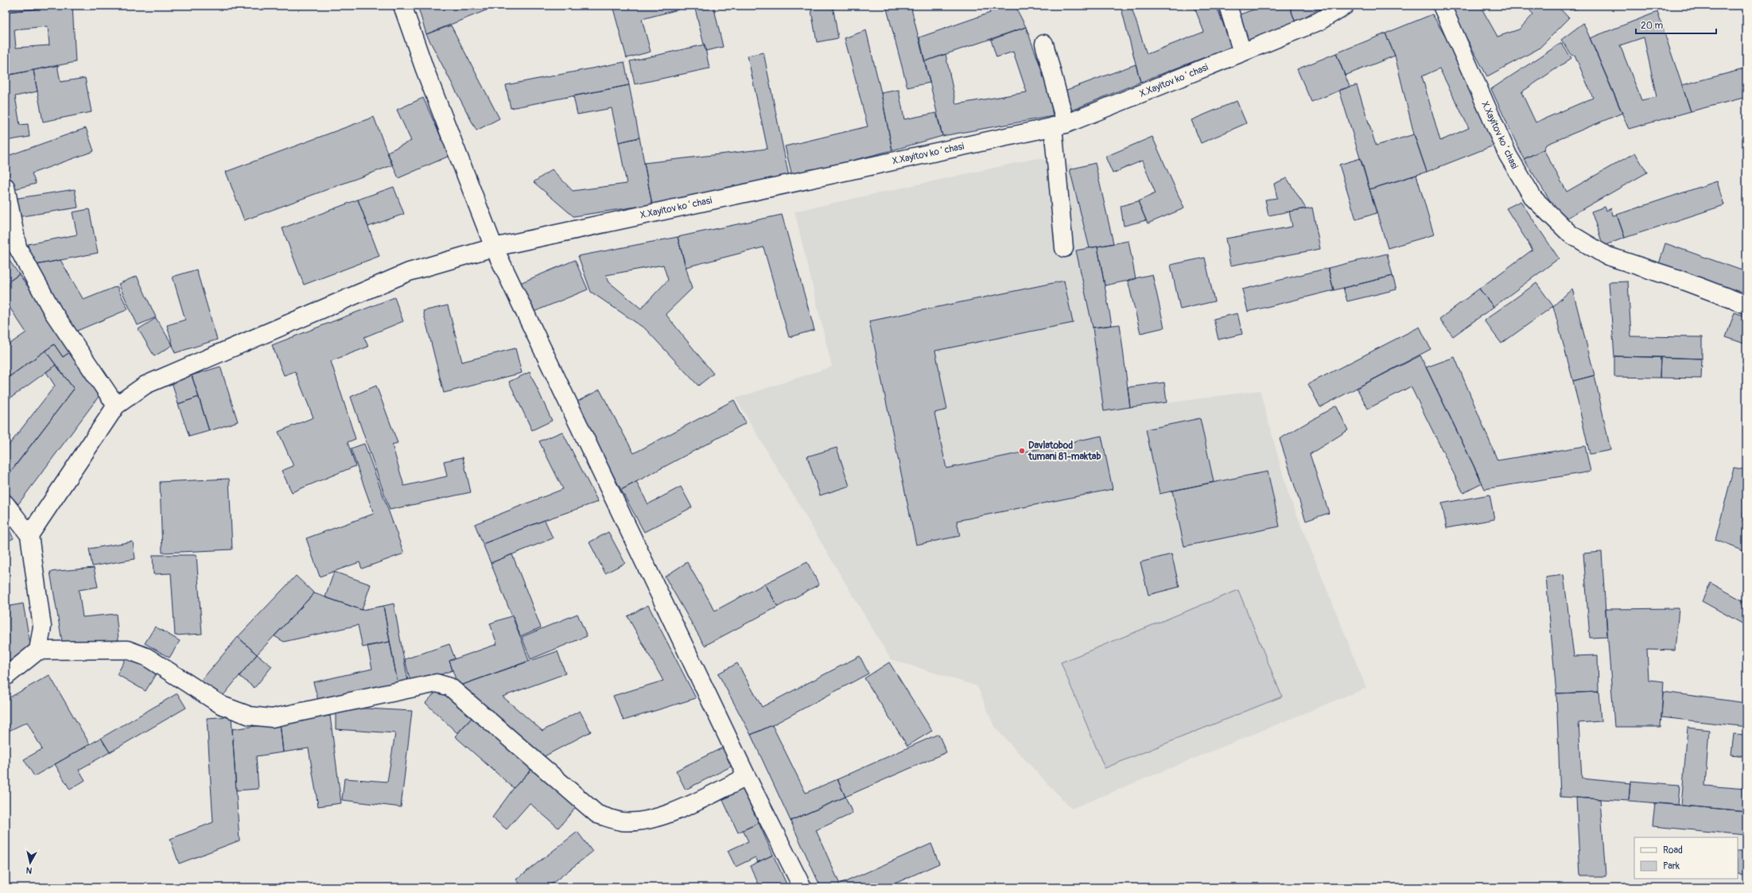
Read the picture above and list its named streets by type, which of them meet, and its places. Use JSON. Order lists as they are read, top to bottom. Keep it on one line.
{"streets":{"street":["X.Xayitov koʻchasi"]},"places":["Davlatobod tumani 81-maktab"],"legend":["Road","Park"],"scale_bar":"20 m","north":"bottom"}
